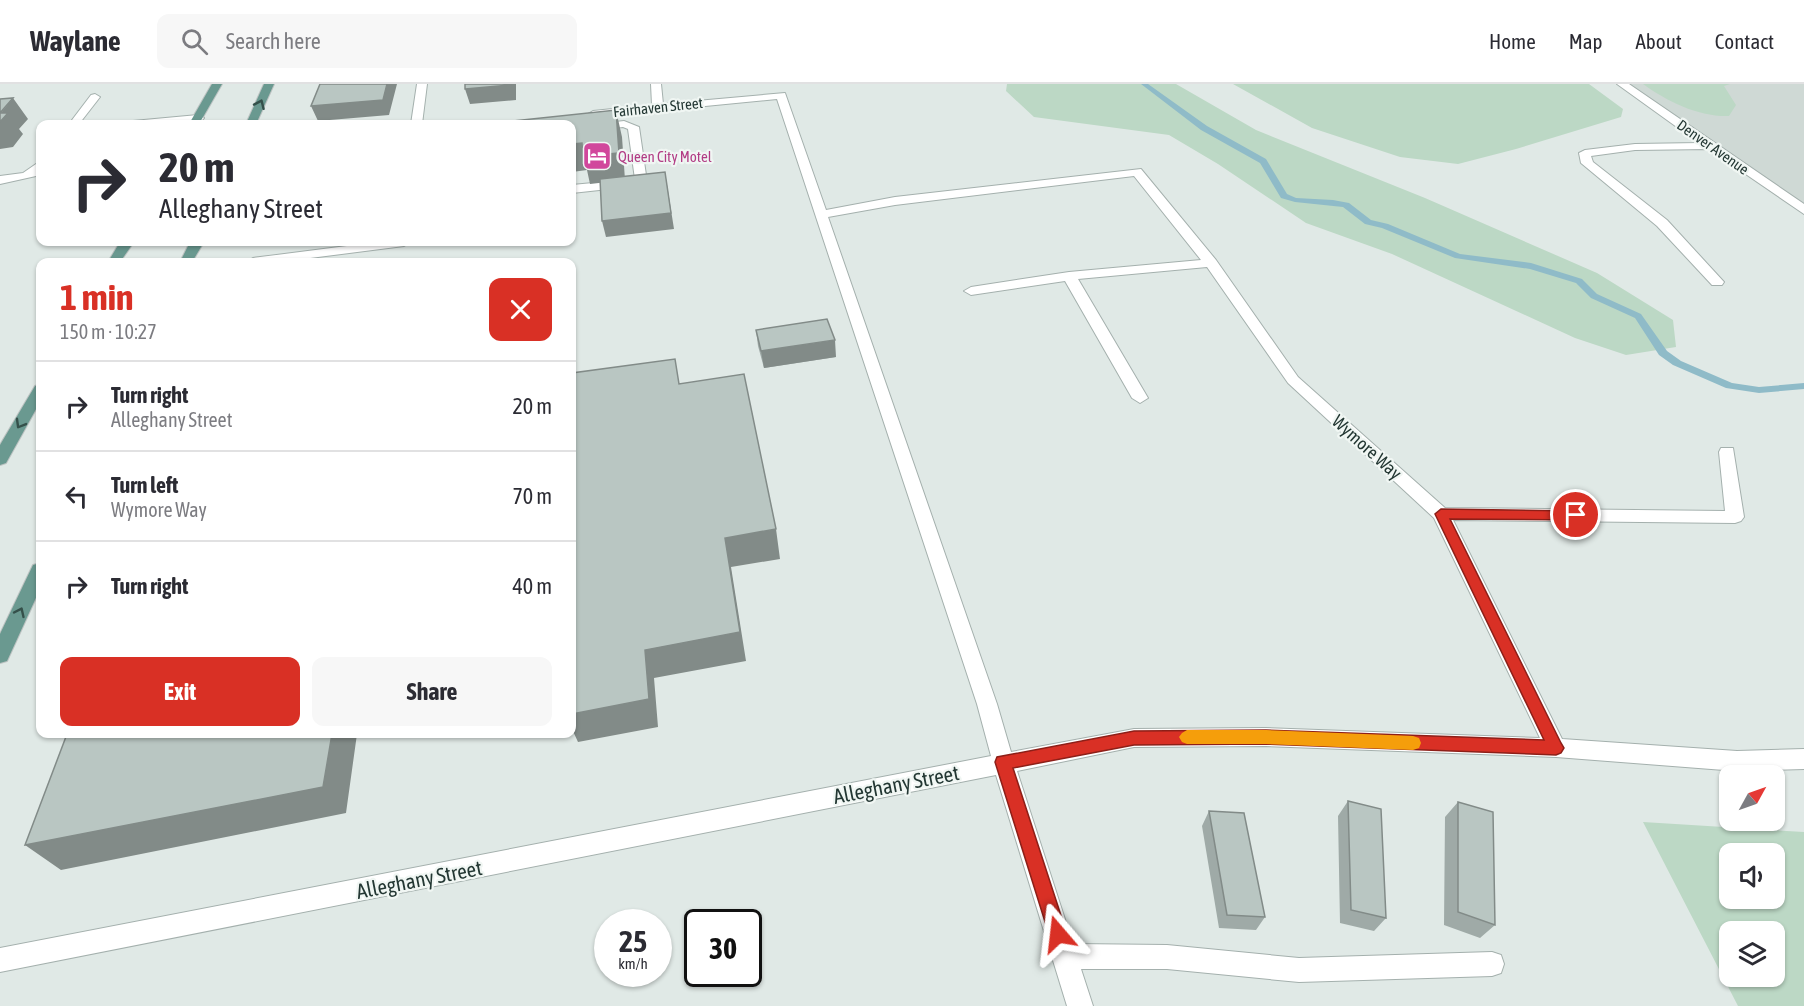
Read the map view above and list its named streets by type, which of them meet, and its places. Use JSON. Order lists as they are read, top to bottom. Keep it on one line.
{"streets":{"street":["Fairhaven Street","Denver Avenue","Wymore Way","Alleghany Street"]},"crossings":[["Fairhaven Street","Wymore Way"],["Wymore Way","Alleghany Street"]],"places":{"hotel":["Queen City Motel"]},"north":"top right","page":{"header":"Waylane","search":"Search here","nav":["Home","Map","About","Contact"],"turn":["20 m","Alleghany Street"],"heading":["1 min","150 m · 10:27"],"list":[{"name":"Turn right","note":"Alleghany Street","value":"20 m"},{"name":"Turn left","note":"Wymore Way","value":"70 m"},{"name":"Turn right","value":"40 m"}],"buttons":["Exit","Share"],"speed":"25 km/h","limit":"30"}}
